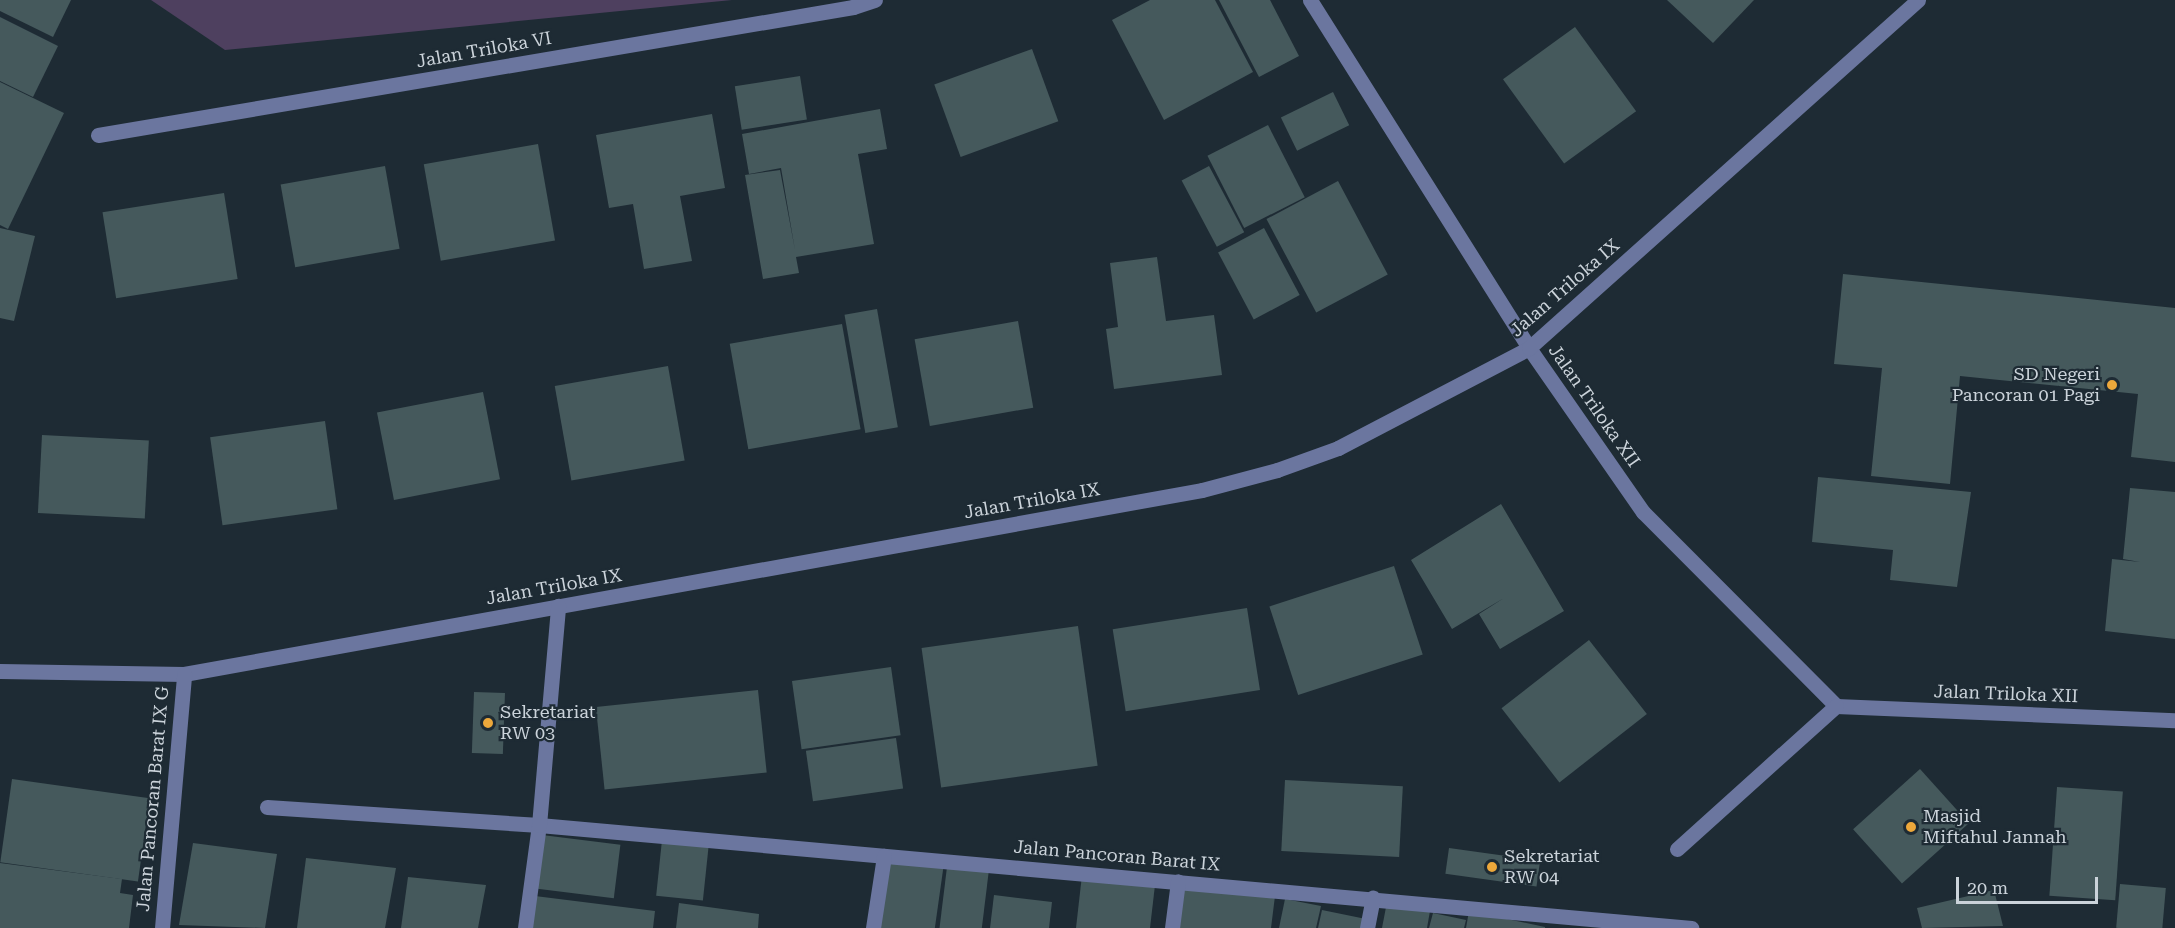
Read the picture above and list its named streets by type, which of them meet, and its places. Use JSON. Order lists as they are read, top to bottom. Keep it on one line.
{"streets":{"street":["Jalan Triloka VI","Jalan Triloka IX","Jalan Triloka XII","Jalan Pancoran Barat IX G","Jalan Pancoran Barat IX"]},"crossings":[["Jalan Triloka IX","Jalan Triloka XII"],["Jalan Triloka IX","Jalan Pancoran Barat IX G"]],"places":["SD Negeri Pancoran 01 Pagi","Sekretariat RW 03","Masjid Miftahul Jannah","Sekretariat RW 04"],"scale_bar":"20 m"}
